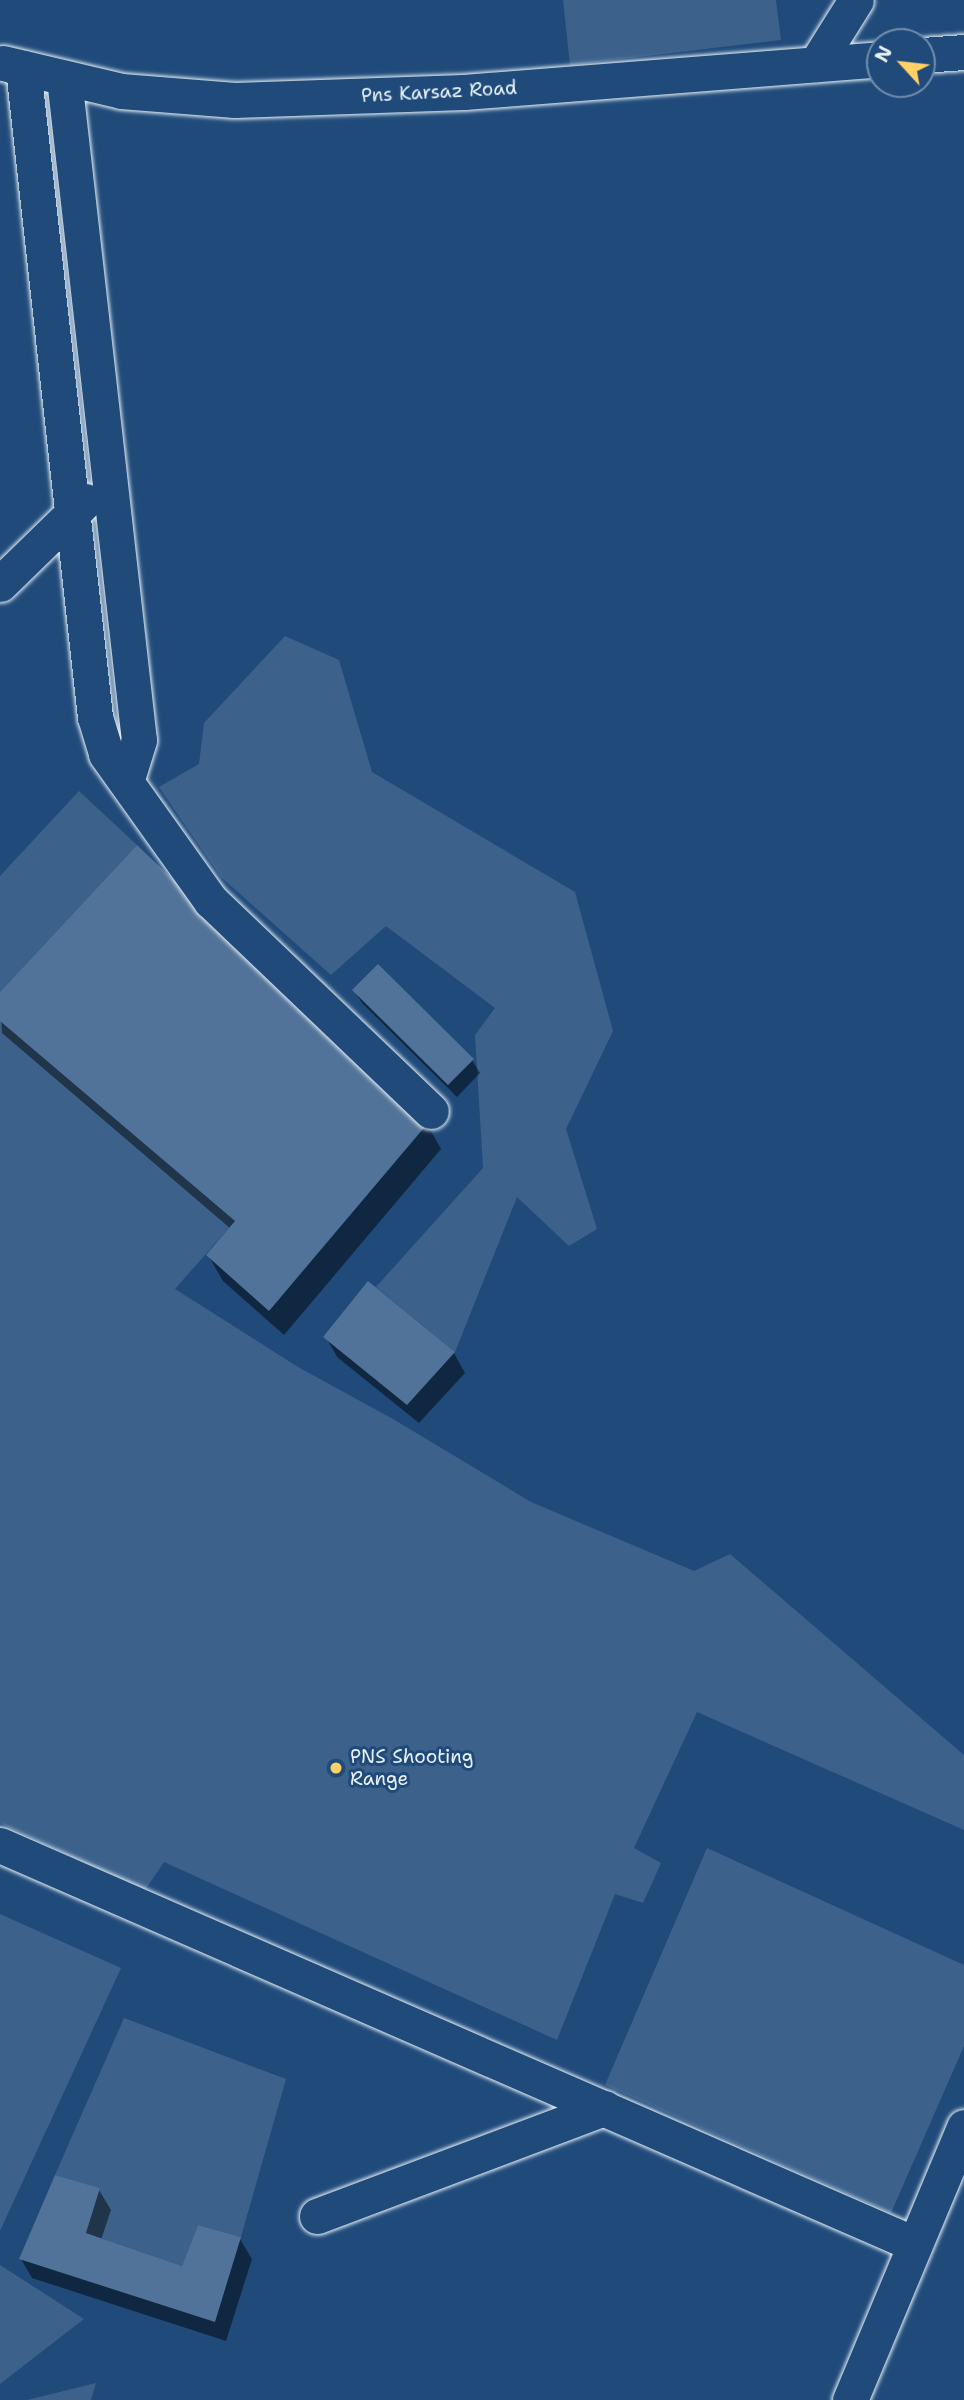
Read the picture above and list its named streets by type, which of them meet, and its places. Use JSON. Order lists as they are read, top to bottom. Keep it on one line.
{"streets":{"street":["Pns Karsaz Road"]},"places":["PNS Shooting Range"],"north":"top left"}
